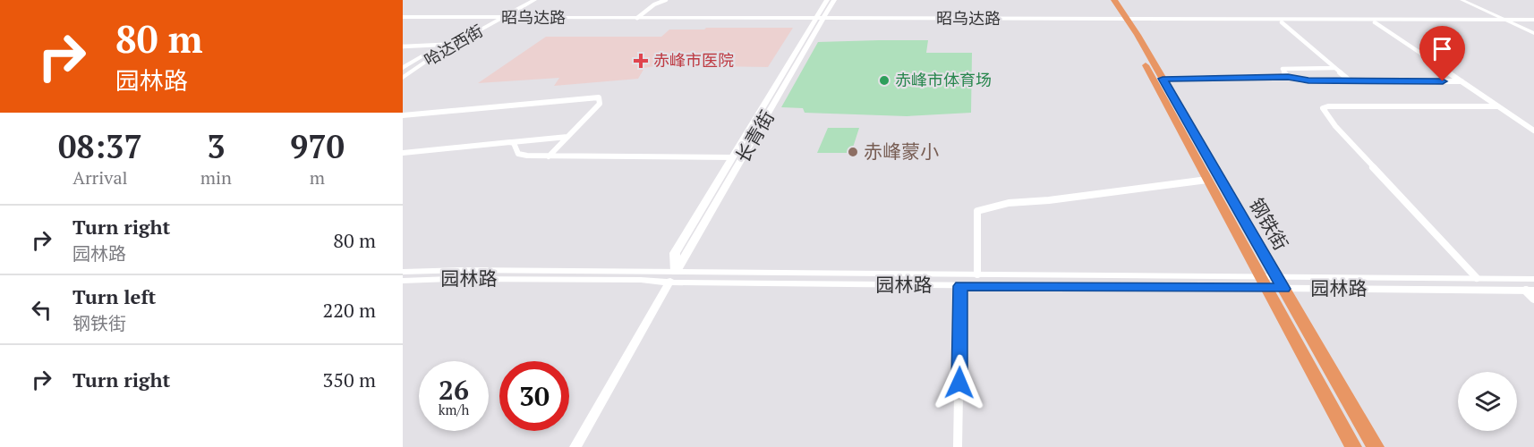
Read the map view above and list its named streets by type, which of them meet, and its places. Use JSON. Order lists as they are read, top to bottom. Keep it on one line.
{"streets":{"highway":["钢铁街"],"main road":["昭乌达路","哈达西街","长青街"],"street":["园林路"]},"crossings":[["昭乌达路","哈达西街"],["昭乌达路","长青街"],["昭乌达路","钢铁街"],["长青街","园林路"],["钢铁街","园林路"]],"places":{"health":["赤峰市医院"],"other":["赤峰市体育场","赤峰蒙小"]},"page":{"turn":["80 m","园林路"],"eta":["08:37","Arrival","3","min","970","m"],"list":[{"name":"Turn right","note":"园林路","value":"80 m"},{"name":"Turn left","note":"钢铁街","value":"220 m"},{"name":"Turn right","value":"350 m"}],"speed":"26 km/h","limit":"30"}}
